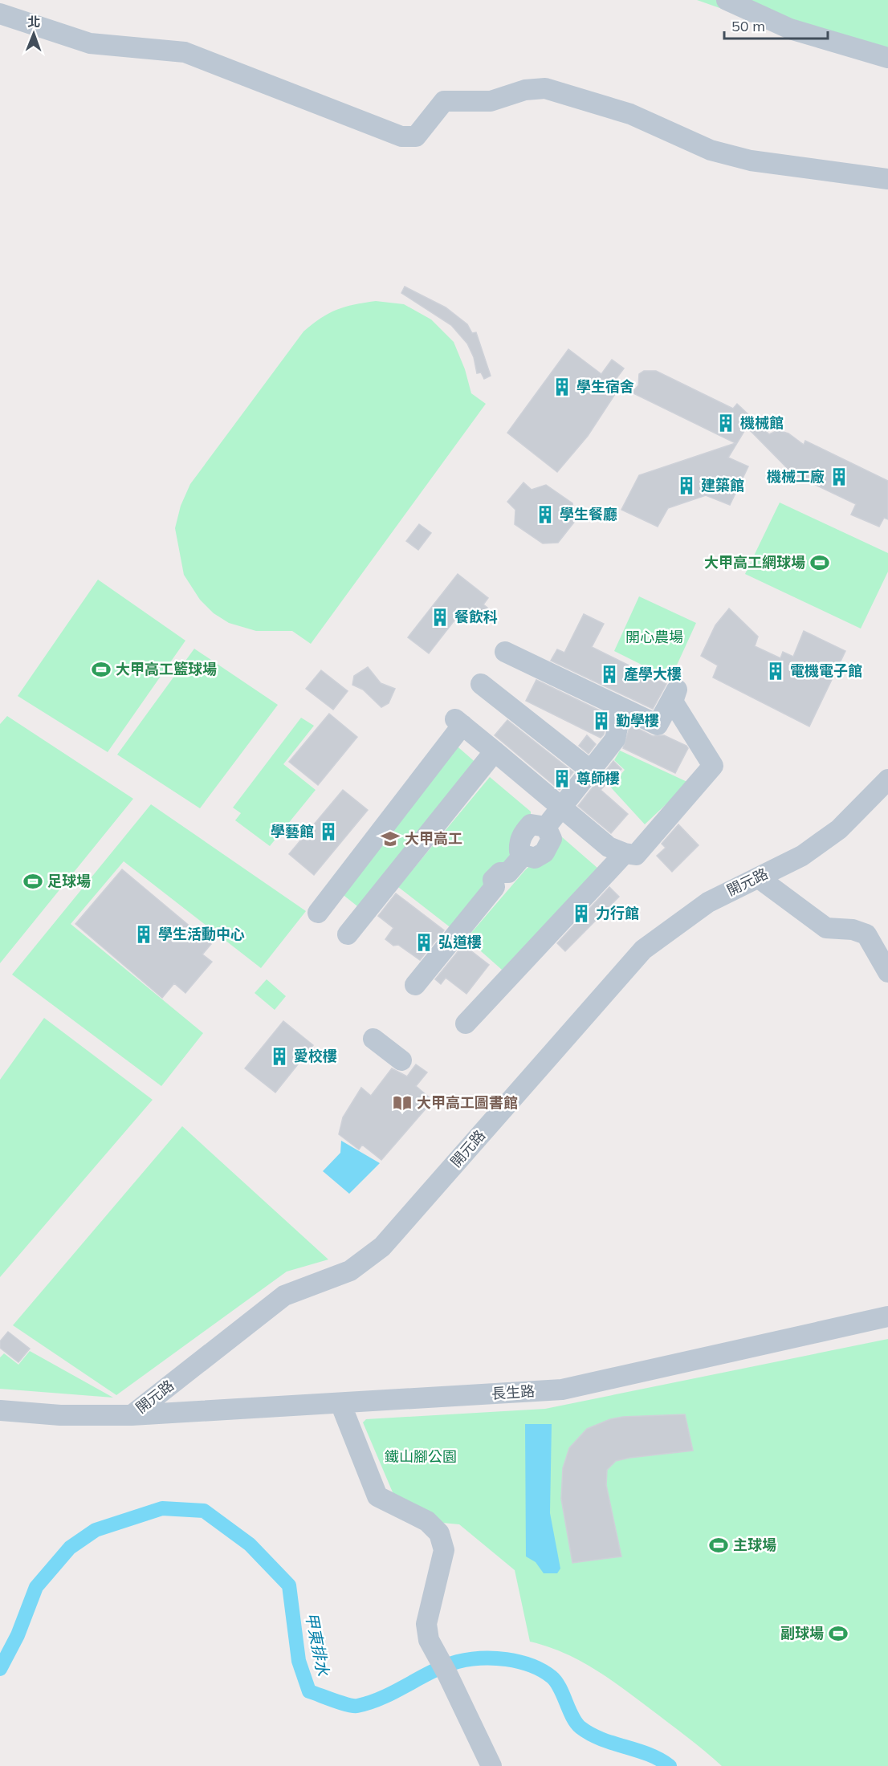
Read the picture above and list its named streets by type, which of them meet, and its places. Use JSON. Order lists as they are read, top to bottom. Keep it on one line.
{"streets":{"street":["開元路","長生路"]},"crossings":[["開元路","長生路"]],"water":["甲東排水"],"parks":["開心農場","鐵山腳公園"],"places":{"building":["學生宿舍","機械館","機械工廠","建築館","學生餐廳","餐飲科","電機電子館","產學大樓","勤學樓","尊師樓","學藝館","力行館","學生活動中心","弘道樓","愛校樓"],"sports":["大甲高工網球場","大甲高工籃球場","足球場","主球場","副球場"],"school or university":["大甲高工"],"library":["大甲高工圖書館"]},"scale_bar":"50 m","north":"top"}
